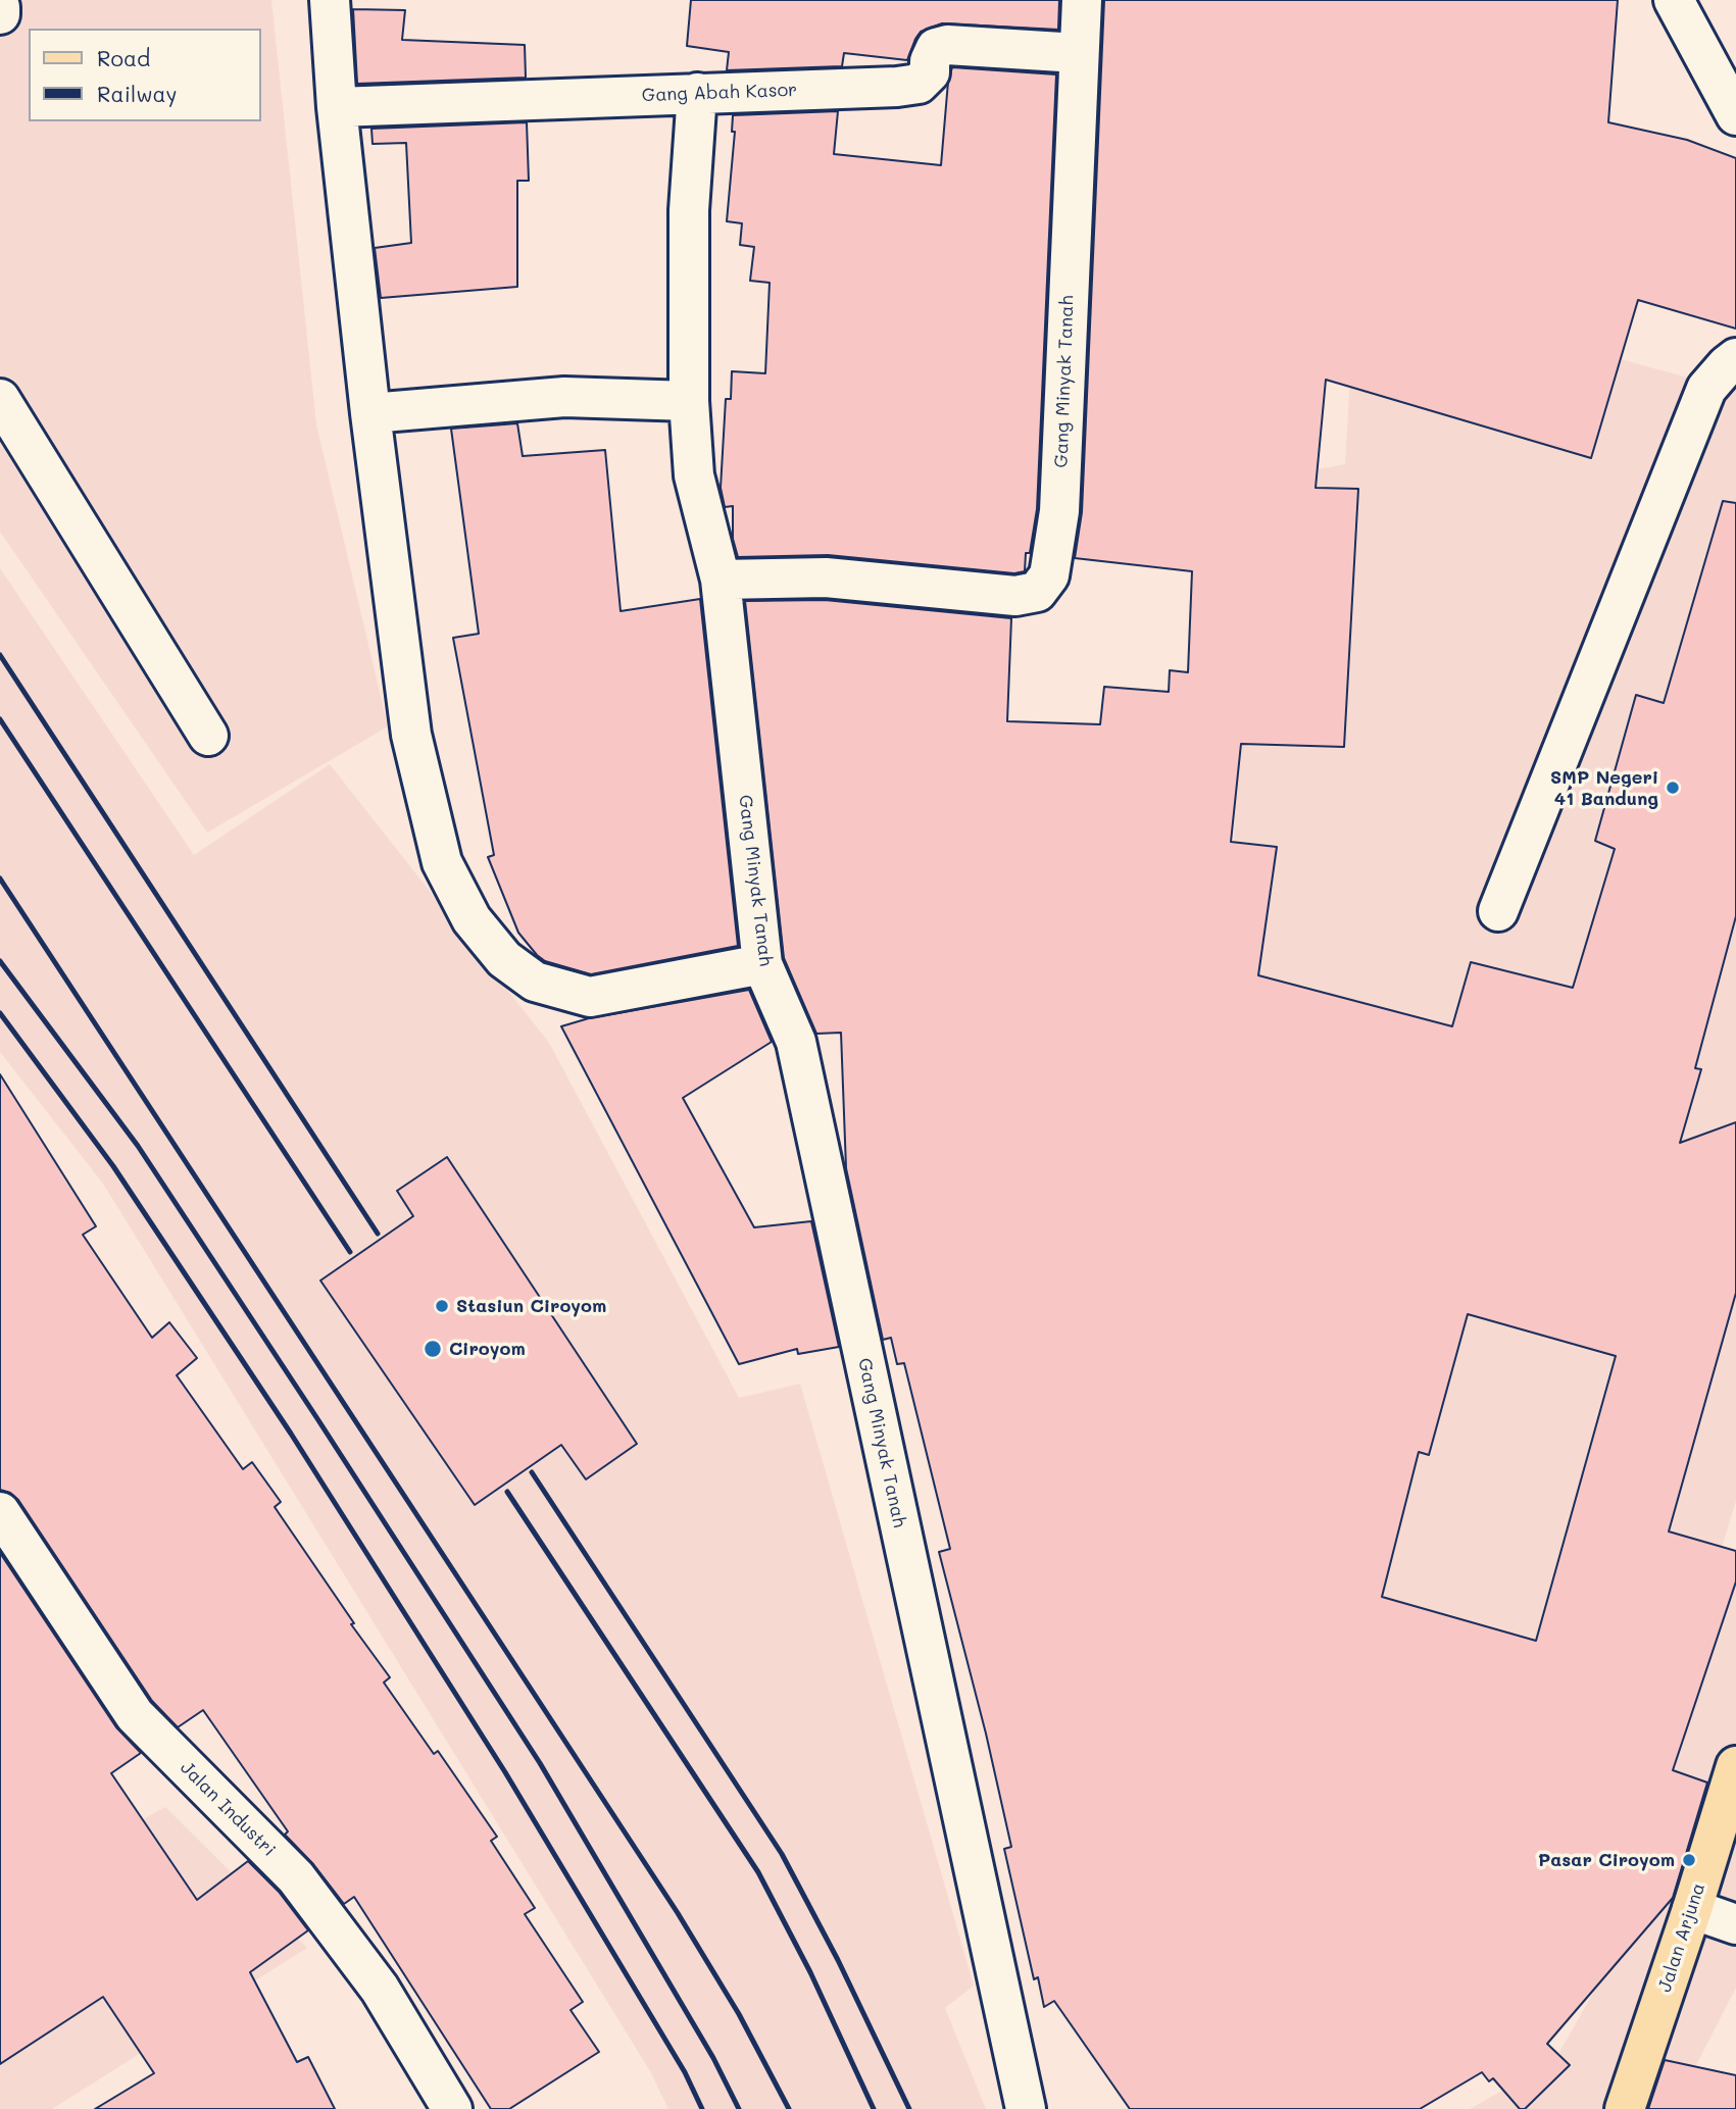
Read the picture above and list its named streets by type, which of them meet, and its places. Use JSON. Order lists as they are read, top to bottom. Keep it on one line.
{"streets":{"main road":["Jalan Arjuna"],"street":["Gang Abah Kasor","Gang Minyak Tanah","Jalan Industri"]},"crossings":[["Gang Abah Kasor","Gang Minyak Tanah"]],"places":["SMP Negeri 41 Bandung","Stasiun Ciroyom","Ciroyom","Pasar Ciroyom"],"legend":["Road","Railway"]}
